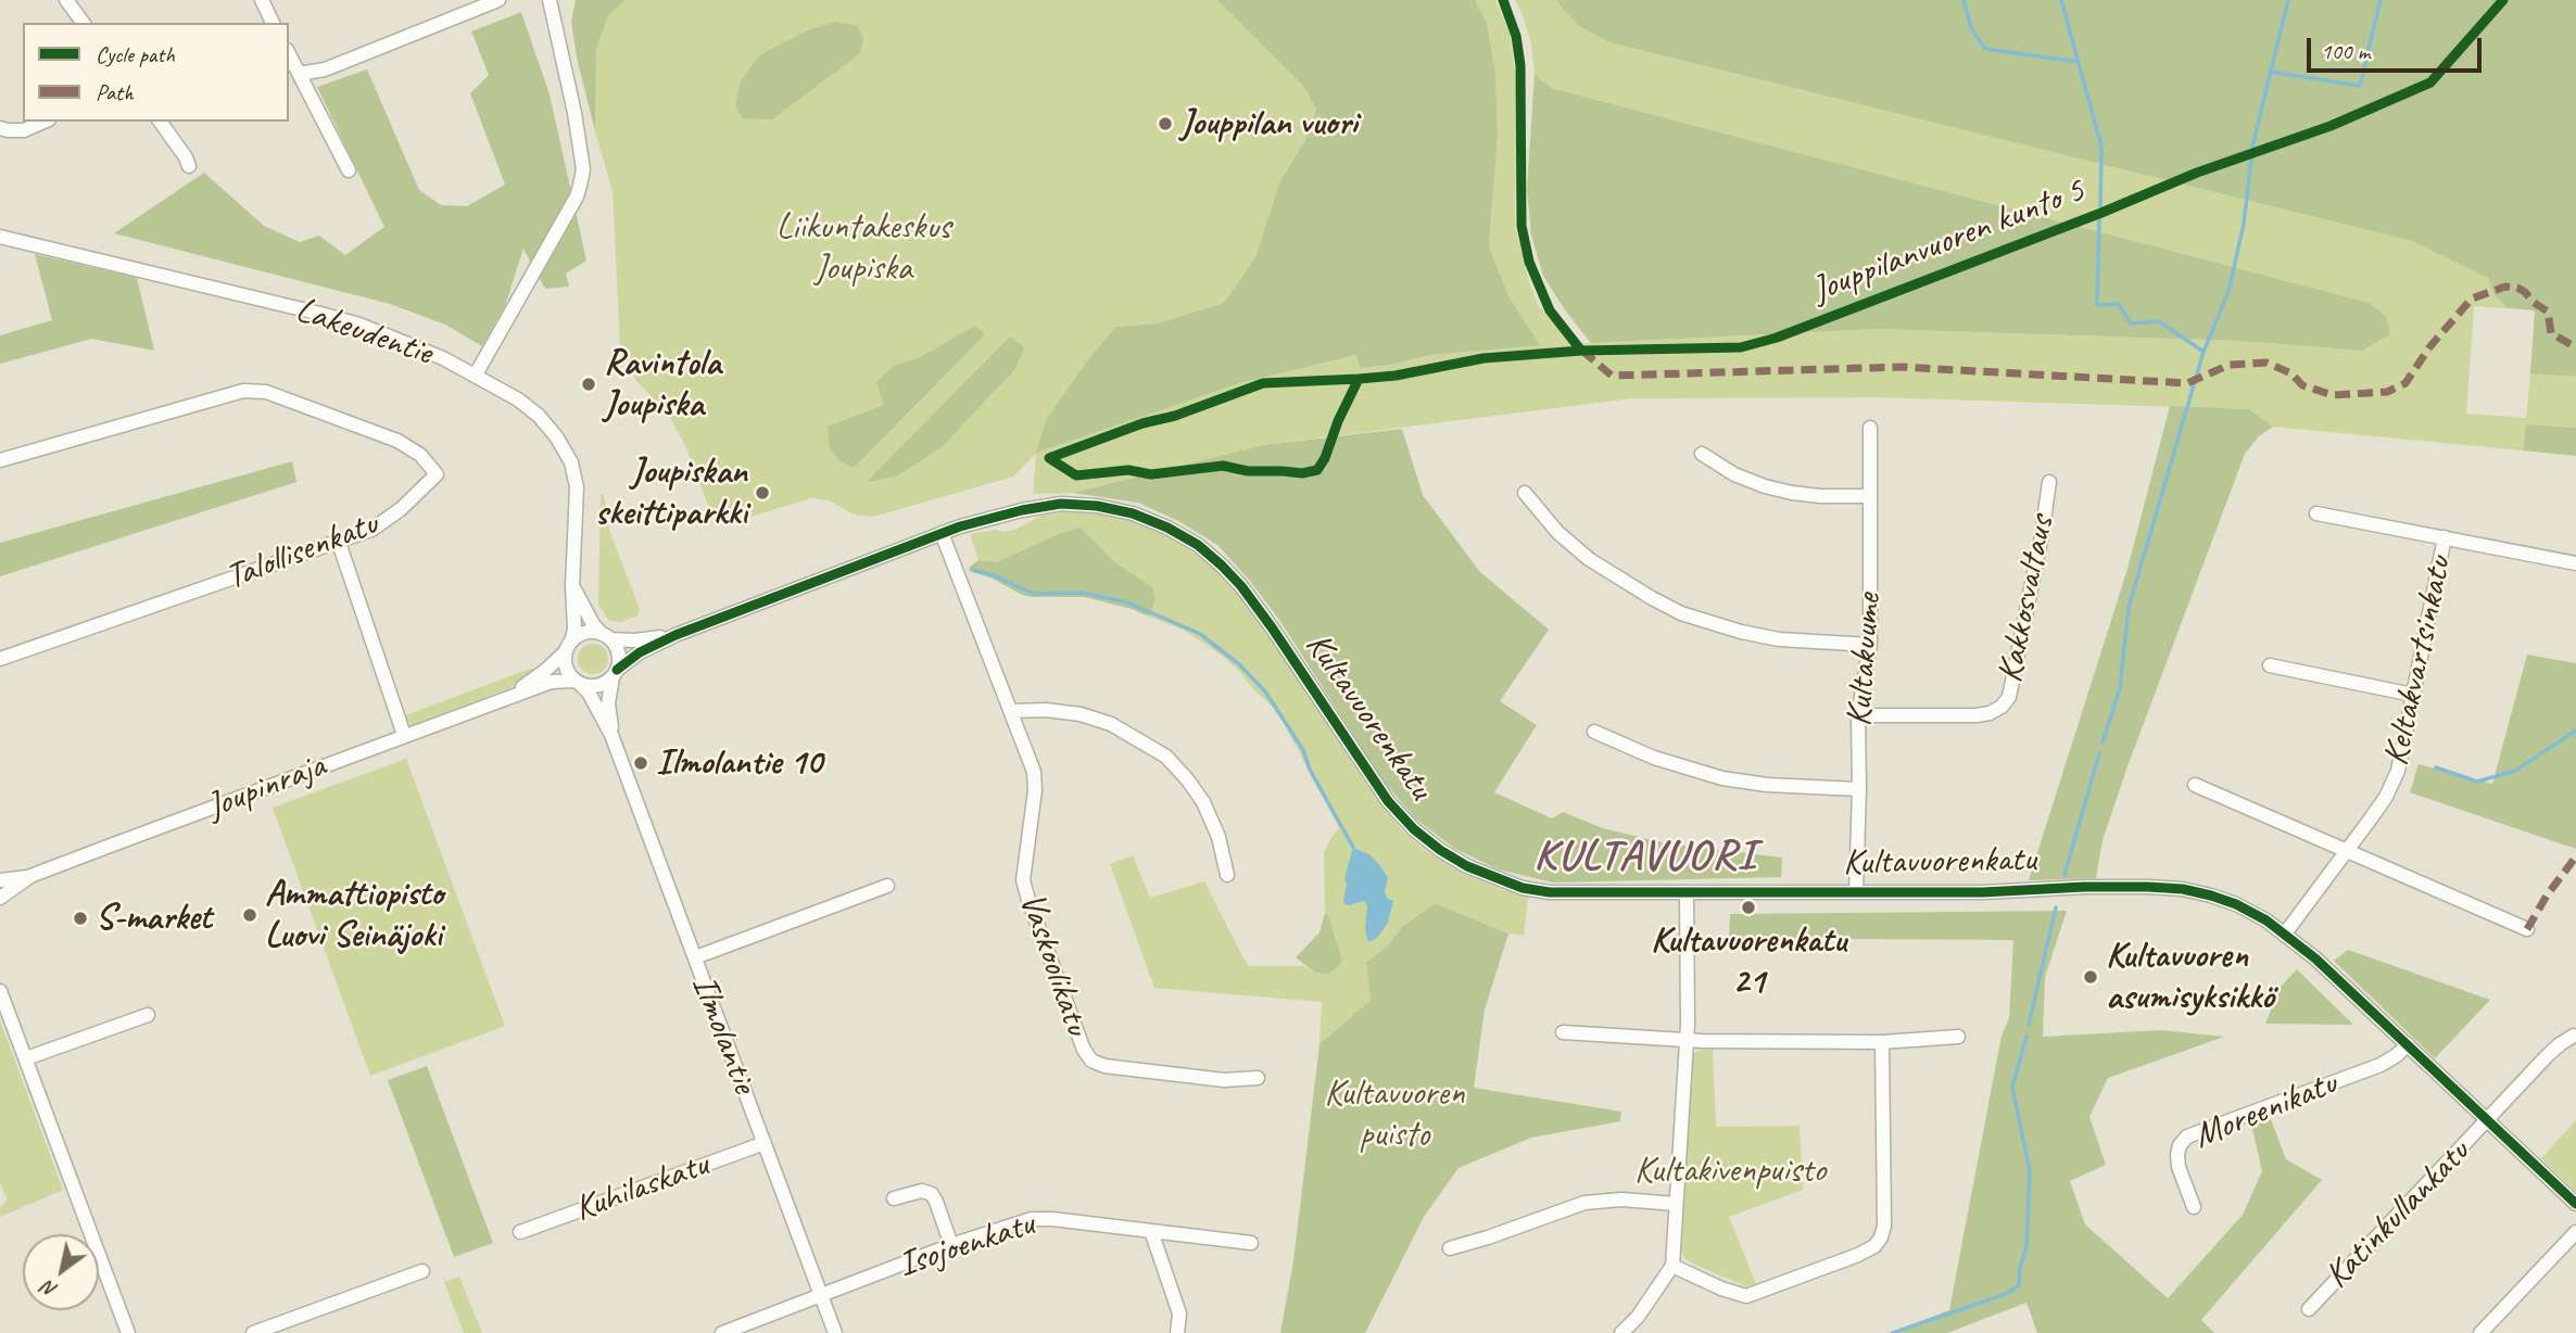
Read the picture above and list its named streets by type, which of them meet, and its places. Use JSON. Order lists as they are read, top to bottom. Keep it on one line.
{"streets":{"street":["Lakeudentie","Talollisenkatu","Kakkosvaltaus","Kultakuume","Keltakvartsinkatu","Kultavuorenkatu","Joupinraja","Vaskoolikatu","Ilmolantie","Moreenikatu","Kuhilaskatu","Katinkullankatu","Isojoenkatu"],"cycle path":["Jouppilanvuoren kunto 5"]},"crossings":[["Lakeudentie","Kultavuorenkatu"],["Lakeudentie","Joupinraja"],["Lakeudentie","Ilmolantie"],["Kakkosvaltaus","Kultakuume"],["Kultakuume","Kultavuorenkatu"],["Keltakvartsinkatu","Kultavuorenkatu"],["Kultavuorenkatu","Joupinraja"],["Kultavuorenkatu","Vaskoolikatu"],["Kultavuorenkatu","Ilmolantie"],["Kultavuorenkatu","Moreenikatu"],["Kultavuorenkatu","Katinkullankatu"],["Joupinraja","Ilmolantie"],["Ilmolantie","Kuhilaskatu"],["Ilmolantie","Isojoenkatu"]],"districts":["KULTAVUORI"],"parks":["Liikuntakeskus Joupiska","Kultavuoren puisto","Kultakivenpuisto"],"places":["Jouppilan vuori","Ravintola Joupiska","Joupiskan skeittiparkki","Ilmolantie 10","Kultavuorenkatu 21","Ammattiopisto Luovi Seinäjoki","S-market","Kultavuoren asumisyksikkö"],"legend":["Cycle path","Path"],"scale_bar":"100 m","north":"bottom left"}
